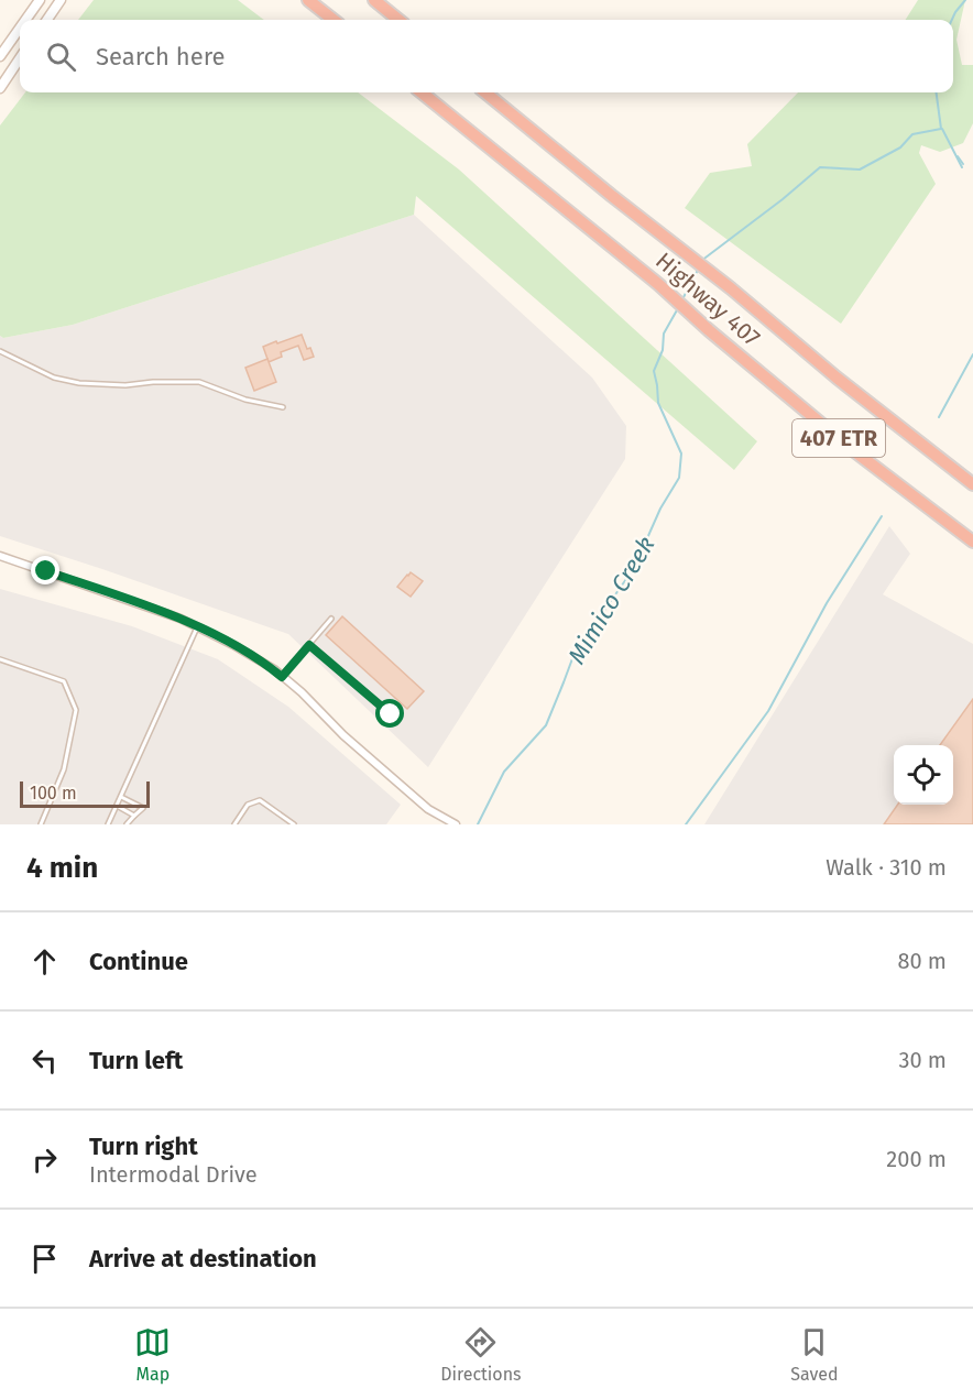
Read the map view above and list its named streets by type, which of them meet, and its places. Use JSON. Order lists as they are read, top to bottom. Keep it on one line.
{"streets":{"highway":["Highway 407","407 ETR"]},"water":["Mimico Creek"],"scale_bar":"100 m","page":{"search":"Search here","scale":"100 m","heading":["4 min","Walk · 310 m"],"list":[["Continue","80 m"],["Turn left","30 m"],["Turn right","Intermodal Drive","200 m"],"Arrive at destination"],"nav":["Map","Directions","Saved"]}}
